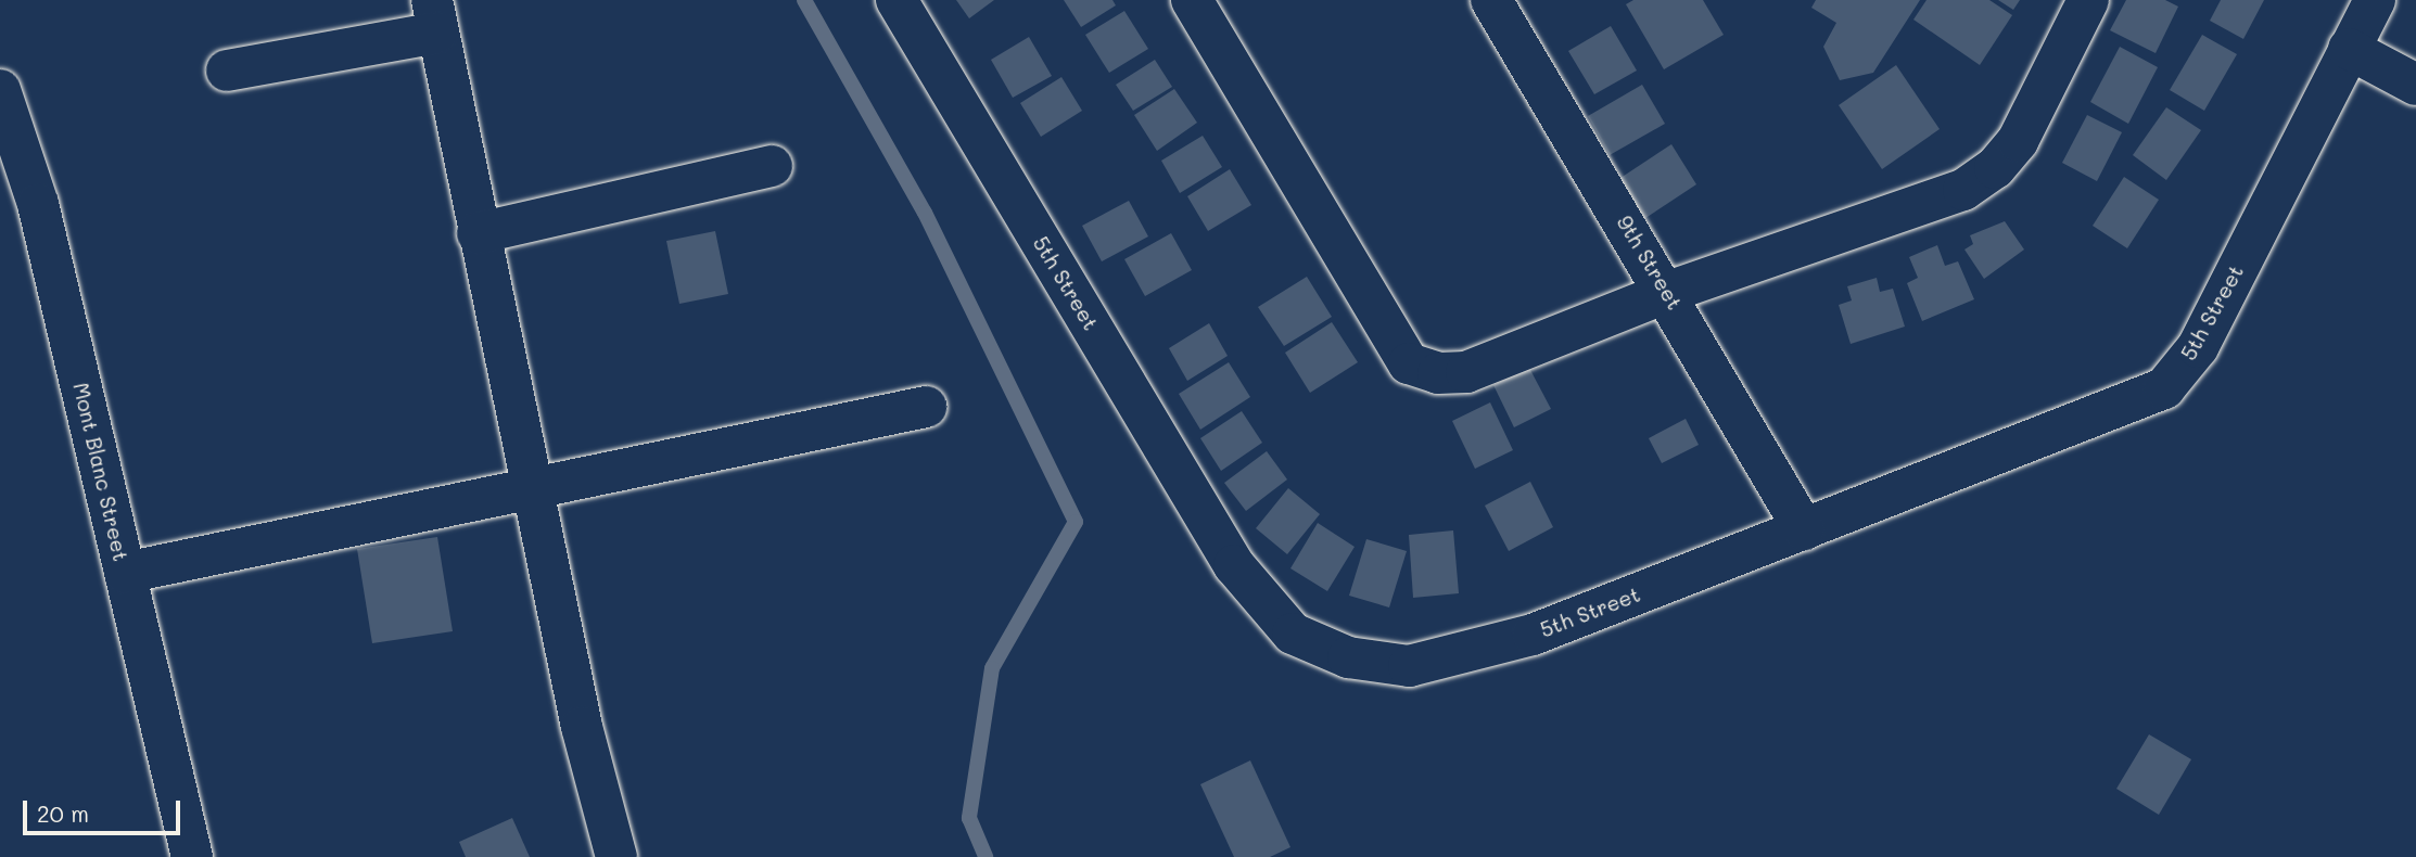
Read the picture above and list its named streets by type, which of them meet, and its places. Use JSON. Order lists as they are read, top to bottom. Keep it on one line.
{"streets":{"street":["9th Street","5th Street","Mont Blanc Street"]},"crossings":[["9th Street","5th Street"]],"scale_bar":"20 m"}
